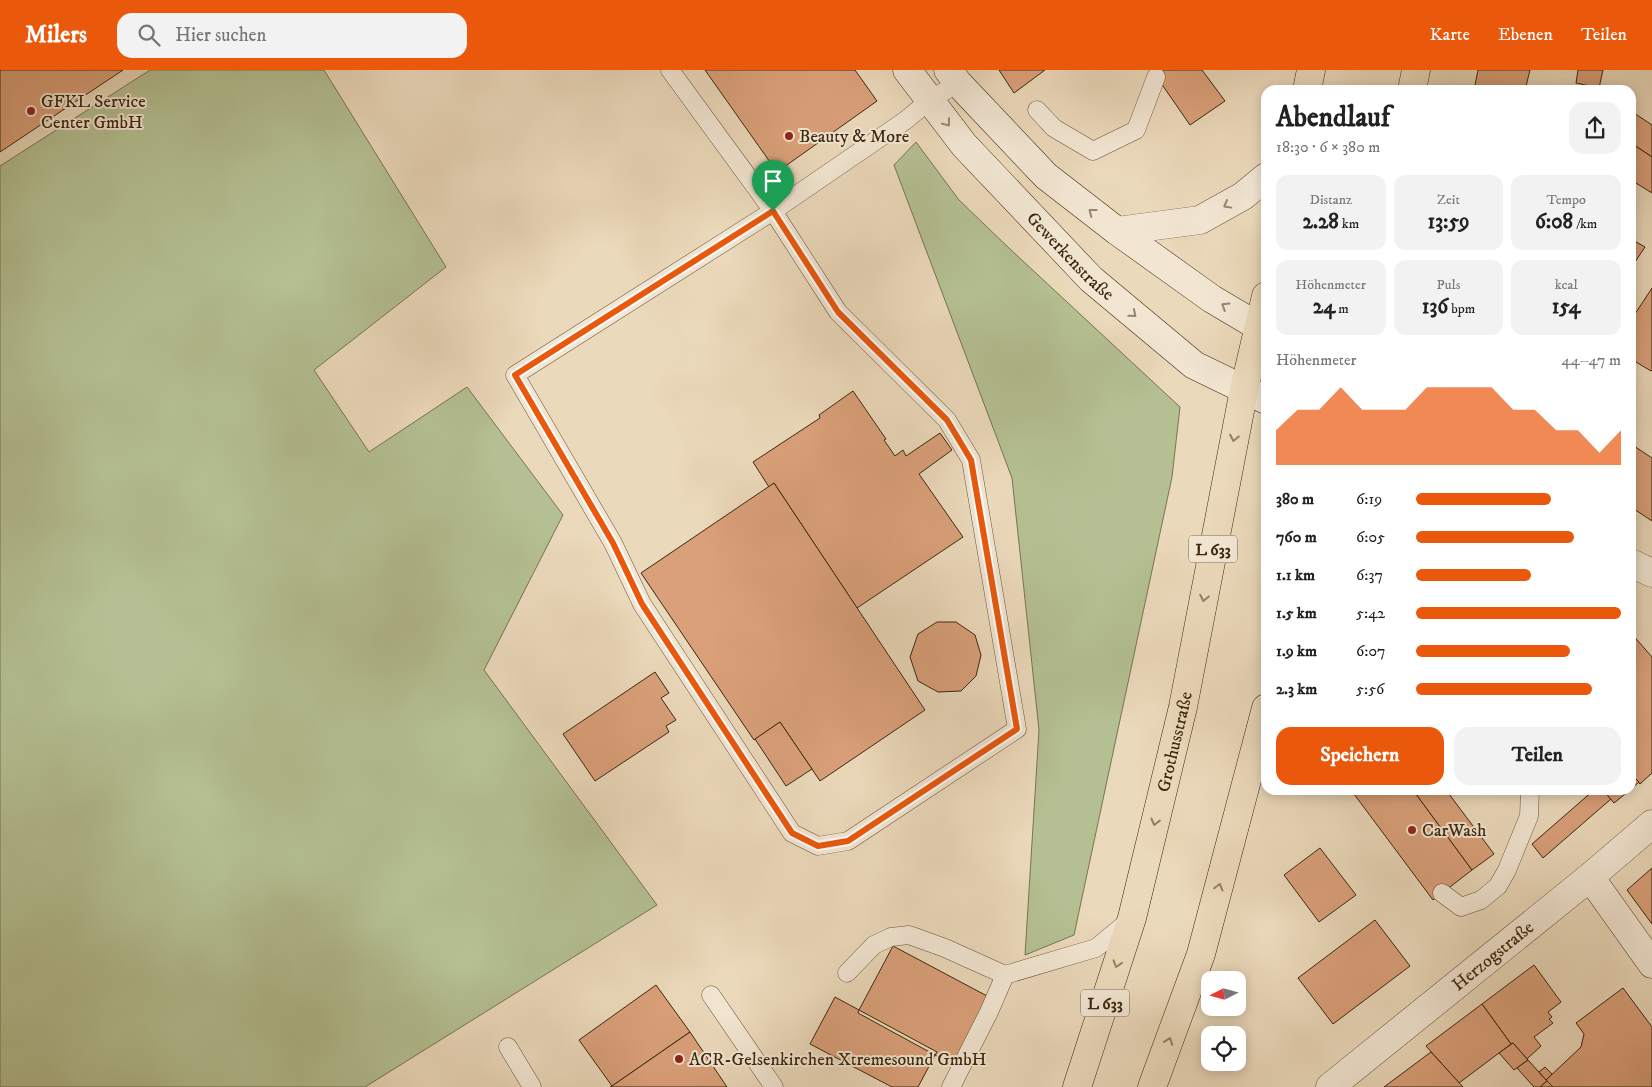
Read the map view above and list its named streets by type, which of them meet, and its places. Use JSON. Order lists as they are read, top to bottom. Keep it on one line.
{"streets":{"main road":["L 633","Grothusstraße"],"street":["Gewerkenstraße","Herzogstraße"]},"crossings":[["Gewerkenstraße","L 633"],["Gewerkenstraße","Grothusstraße"],["L 633","Grothusstraße"]],"places":["GFKL Service Center GmbH","Beauty & More","CarWash","ACR-Gelsenkirchen Xtremesound GmbH"],"north":"left","page":{"header":"Milers","search":"Hier suchen","nav":["Karte","Ebenen","Teilen"],"heading":["Abendlauf","18:30 · 6 × 380 m"],"stats":[["Distanz","2.28 km"],["Zeit","13:59"],["Tempo","6:08 /km"],["Höhenmeter","24 m"],["Puls","136 bpm"],["kcal","154"]],"chart":["Höhenmeter","44–47 m"],"list":[{"name":"380 m","note":"6:19"},{"name":"760 m","note":"6:05"},{"name":"1.1 km","note":"6:37"},{"name":"1.5 km","note":"5:42"},{"name":"1.9 km","note":"6:07"},{"name":"2.3 km","note":"5:56"}],"buttons":["Speichern","Teilen"]}}
